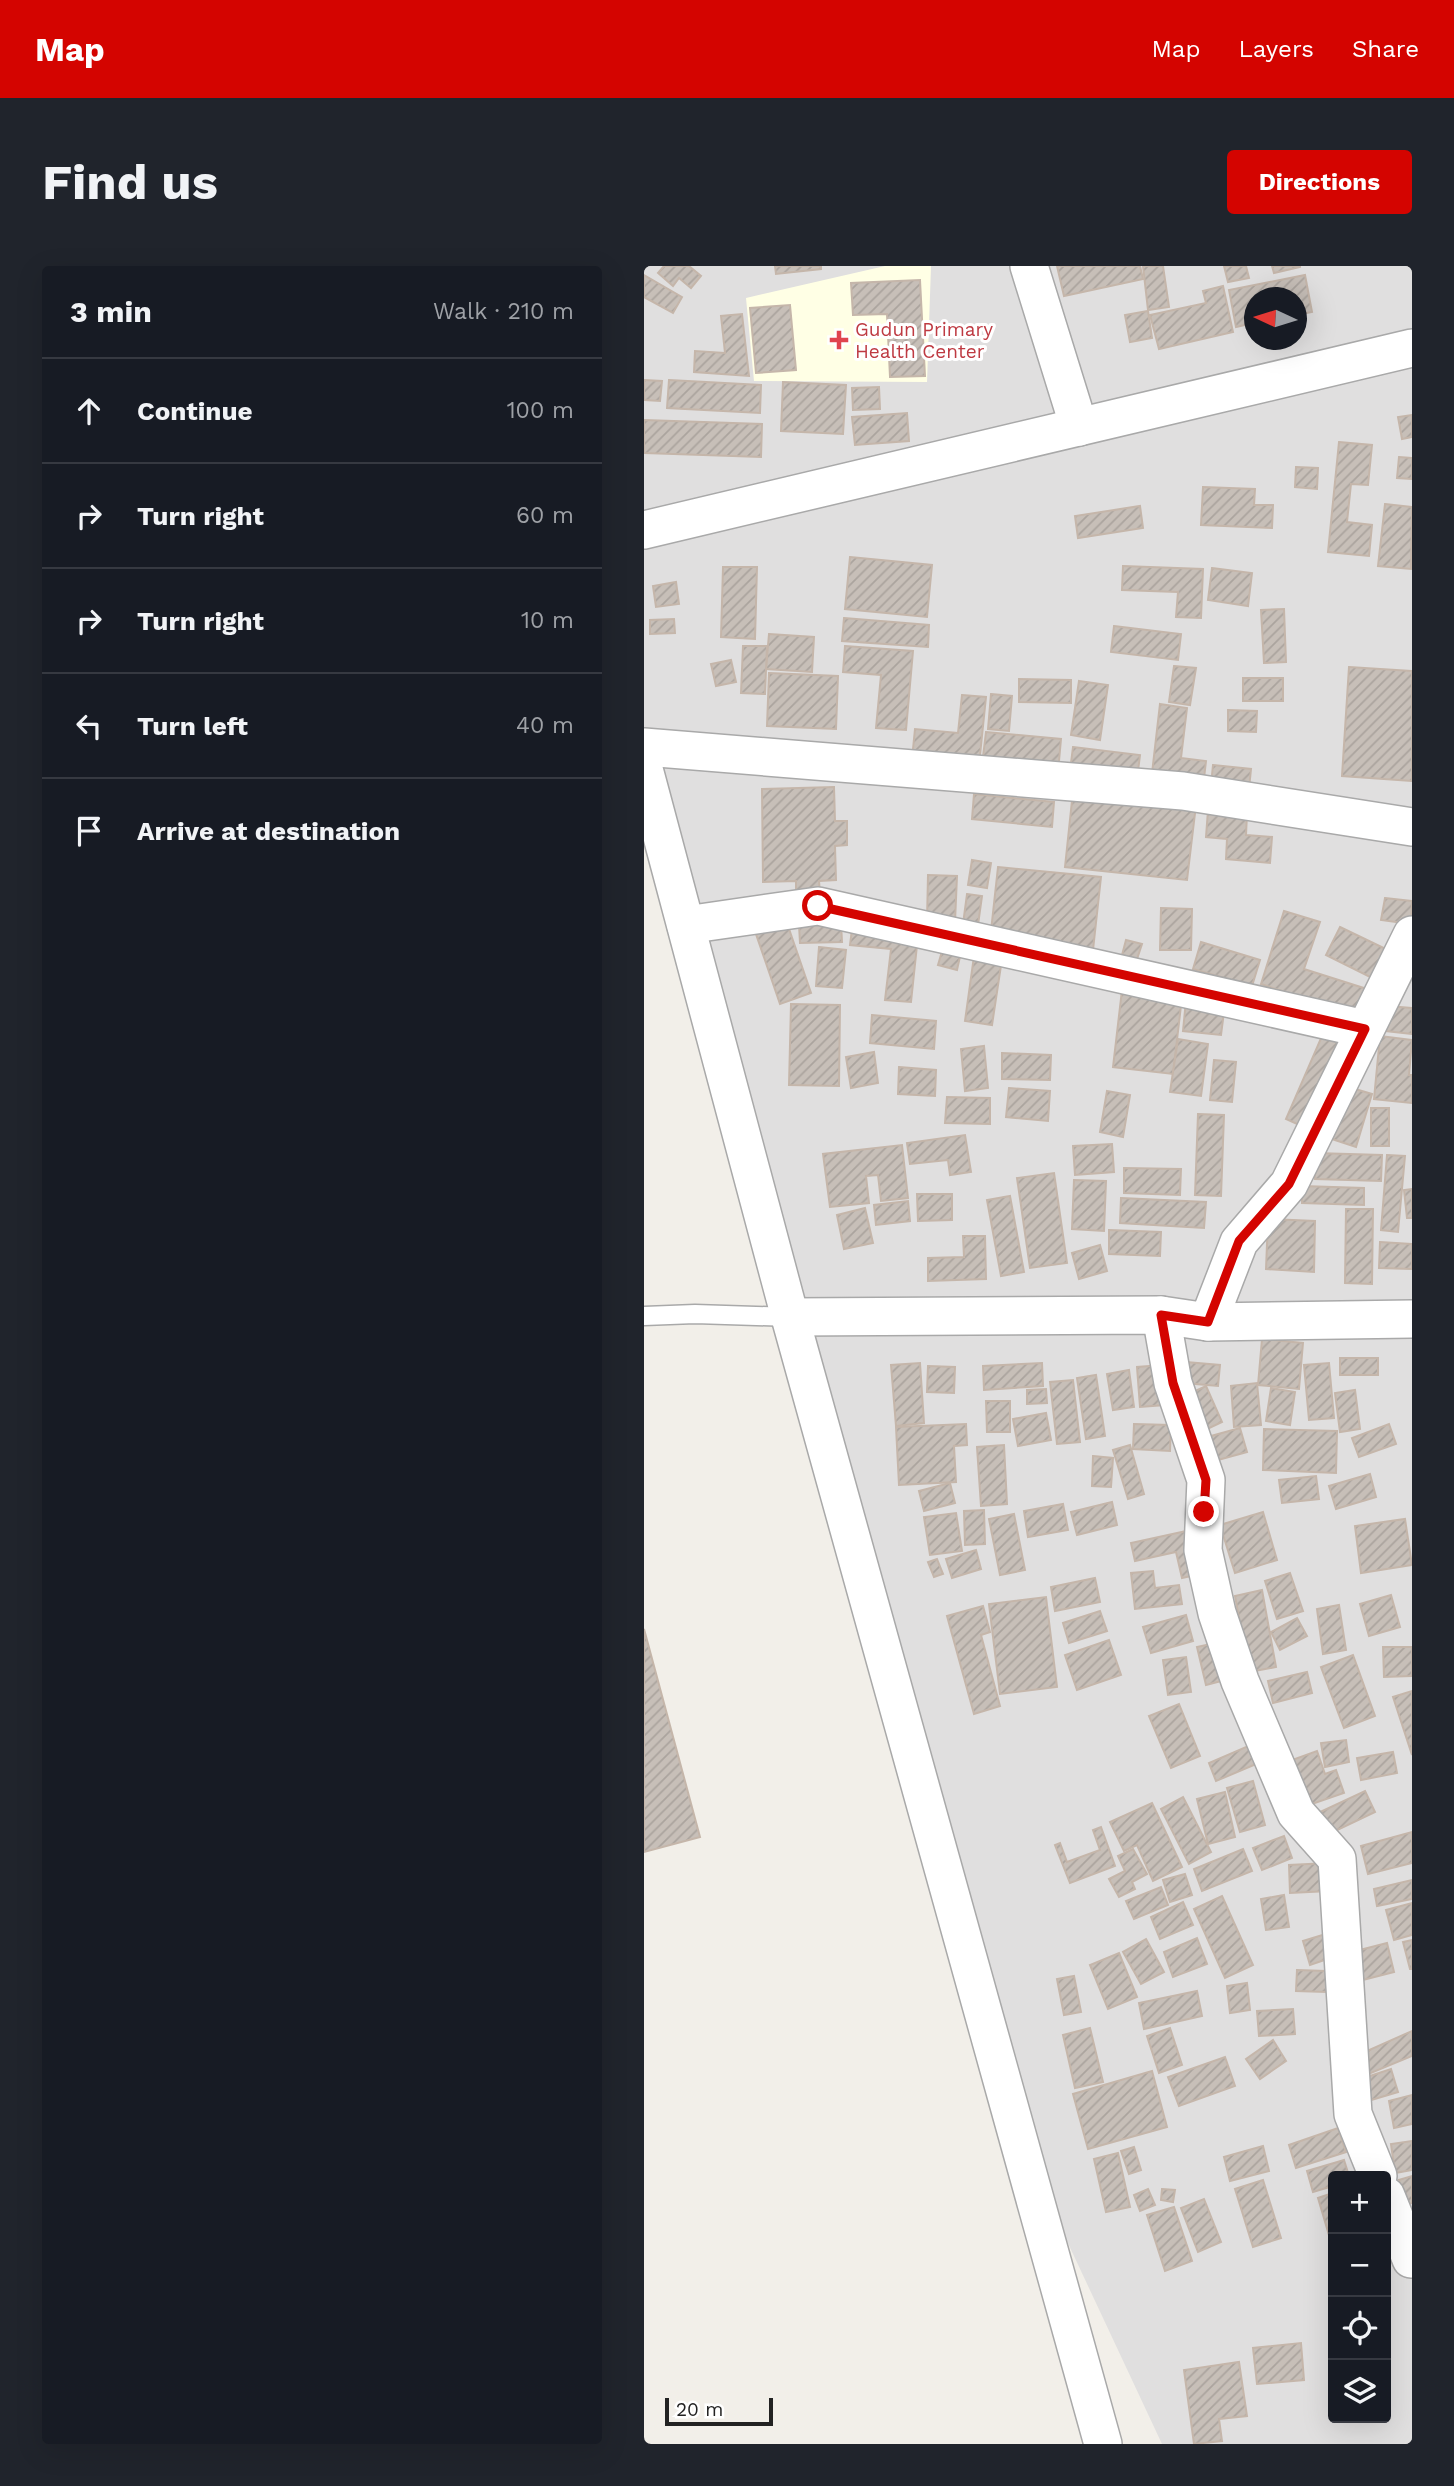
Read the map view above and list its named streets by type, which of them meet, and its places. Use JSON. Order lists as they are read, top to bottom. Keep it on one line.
{"places":{"health":["Gudun Primary Health Center"]},"scale_bar":"20 m","north":"left","page":{"header":"Map","nav":["Map","Layers","Share"],"buttons":"Directions","title":"Find us","heading":["3 min","Walk · 210 m"],"list":[["Continue","100 m"],["Turn right","60 m"],["Turn right","10 m"],["Turn left","40 m"],"Arrive at destination"],"map_buttons":["+","−"],"scale":"20 m"}}
